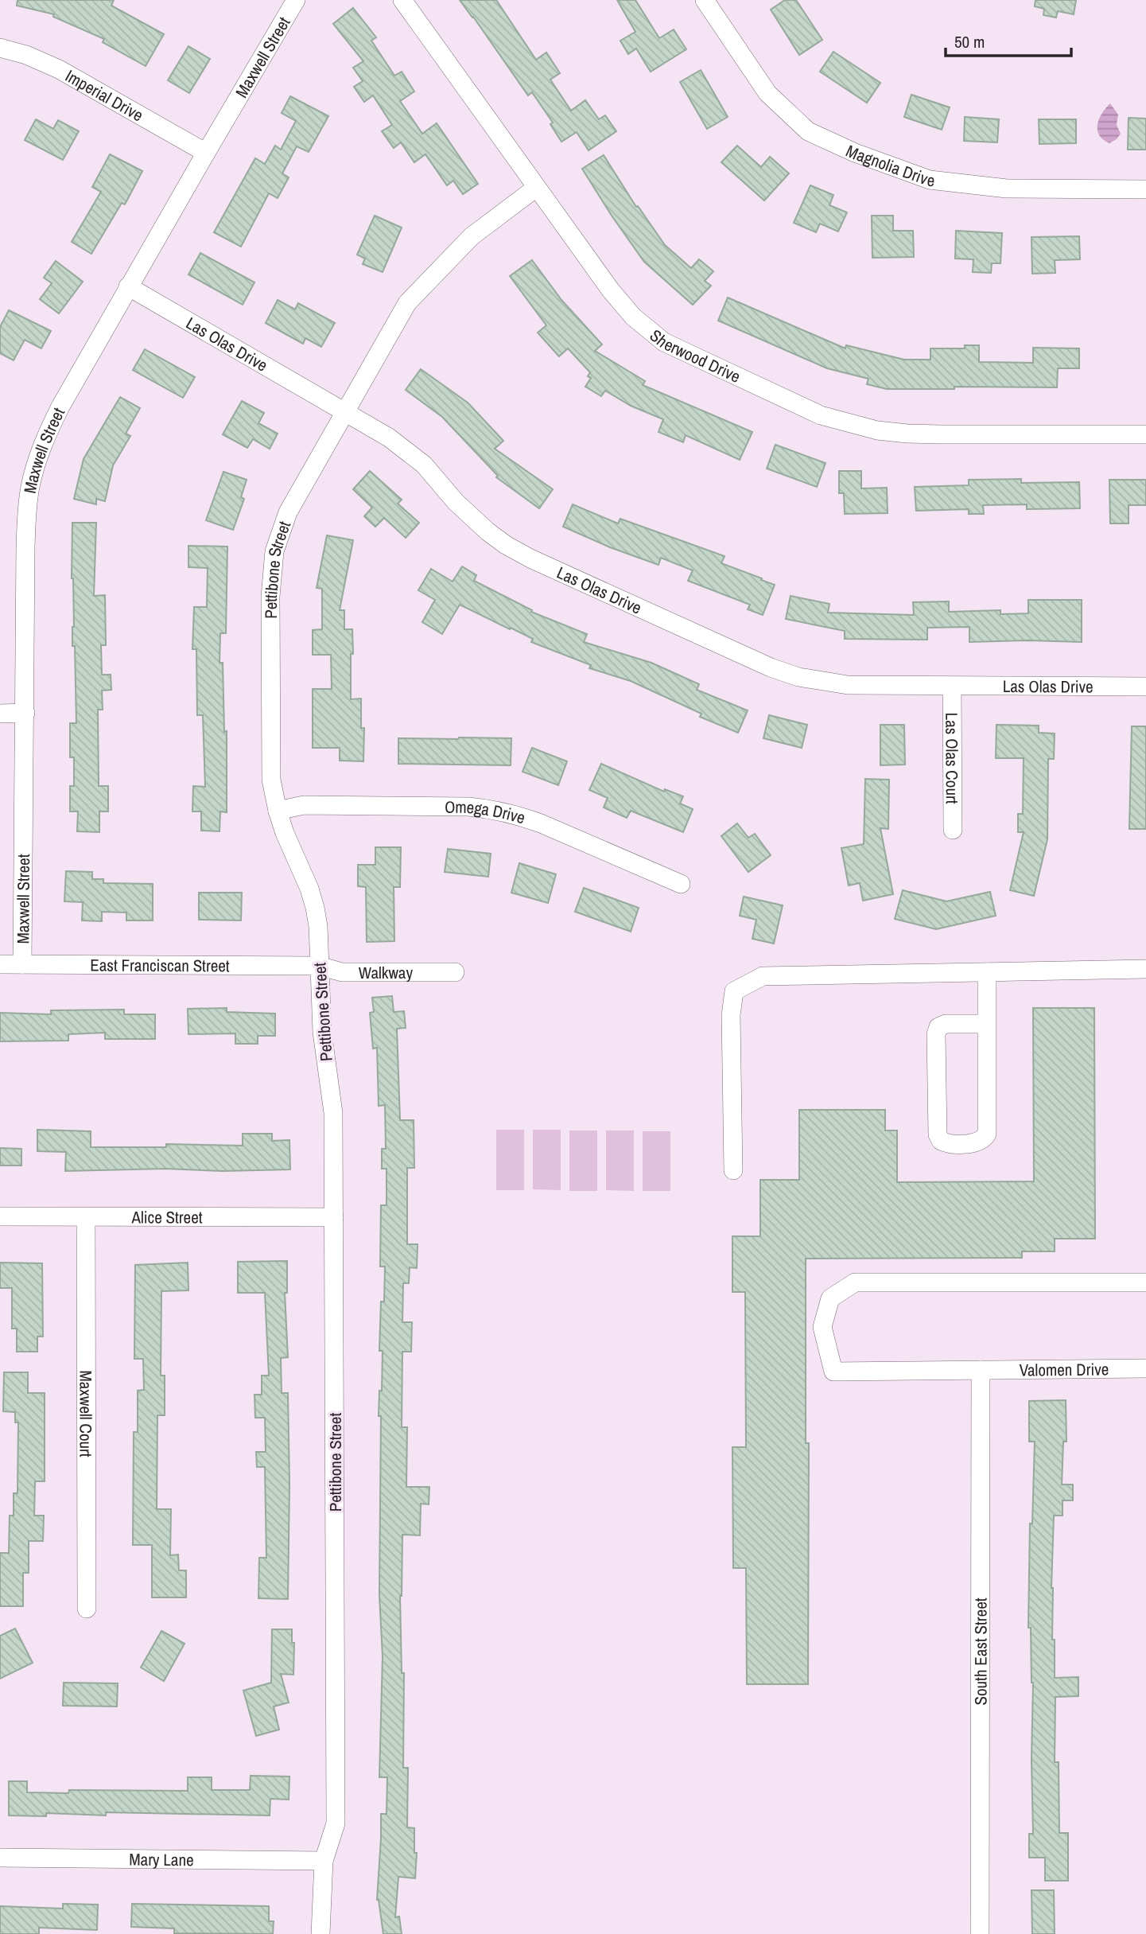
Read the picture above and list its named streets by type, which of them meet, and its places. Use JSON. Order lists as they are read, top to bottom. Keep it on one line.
{"streets":{"street":["Maxwell Street","Imperial Drive","Magnolia Drive","Las Olas Drive","Sherwood Drive","Pettibone Street","Las Olas Court","Omega Drive","East Franciscan Street","Walkway","Alice Street","Valomen Drive","Maxwell Court","South East Street","Mary Lane"]},"crossings":[["Maxwell Street","Imperial Drive"],["Maxwell Street","Las Olas Drive"],["Maxwell Street","East Franciscan Street"],["Las Olas Drive","Pettibone Street"],["Las Olas Drive","Las Olas Court"],["Sherwood Drive","Pettibone Street"],["Pettibone Street","Omega Drive"],["Pettibone Street","East Franciscan Street"],["Pettibone Street","Walkway"],["Pettibone Street","Alice Street"],["Pettibone Street","Mary Lane"],["East Franciscan Street","Walkway"],["Alice Street","Maxwell Court"],["Valomen Drive","South East Street"]],"scale_bar":"50 m"}
